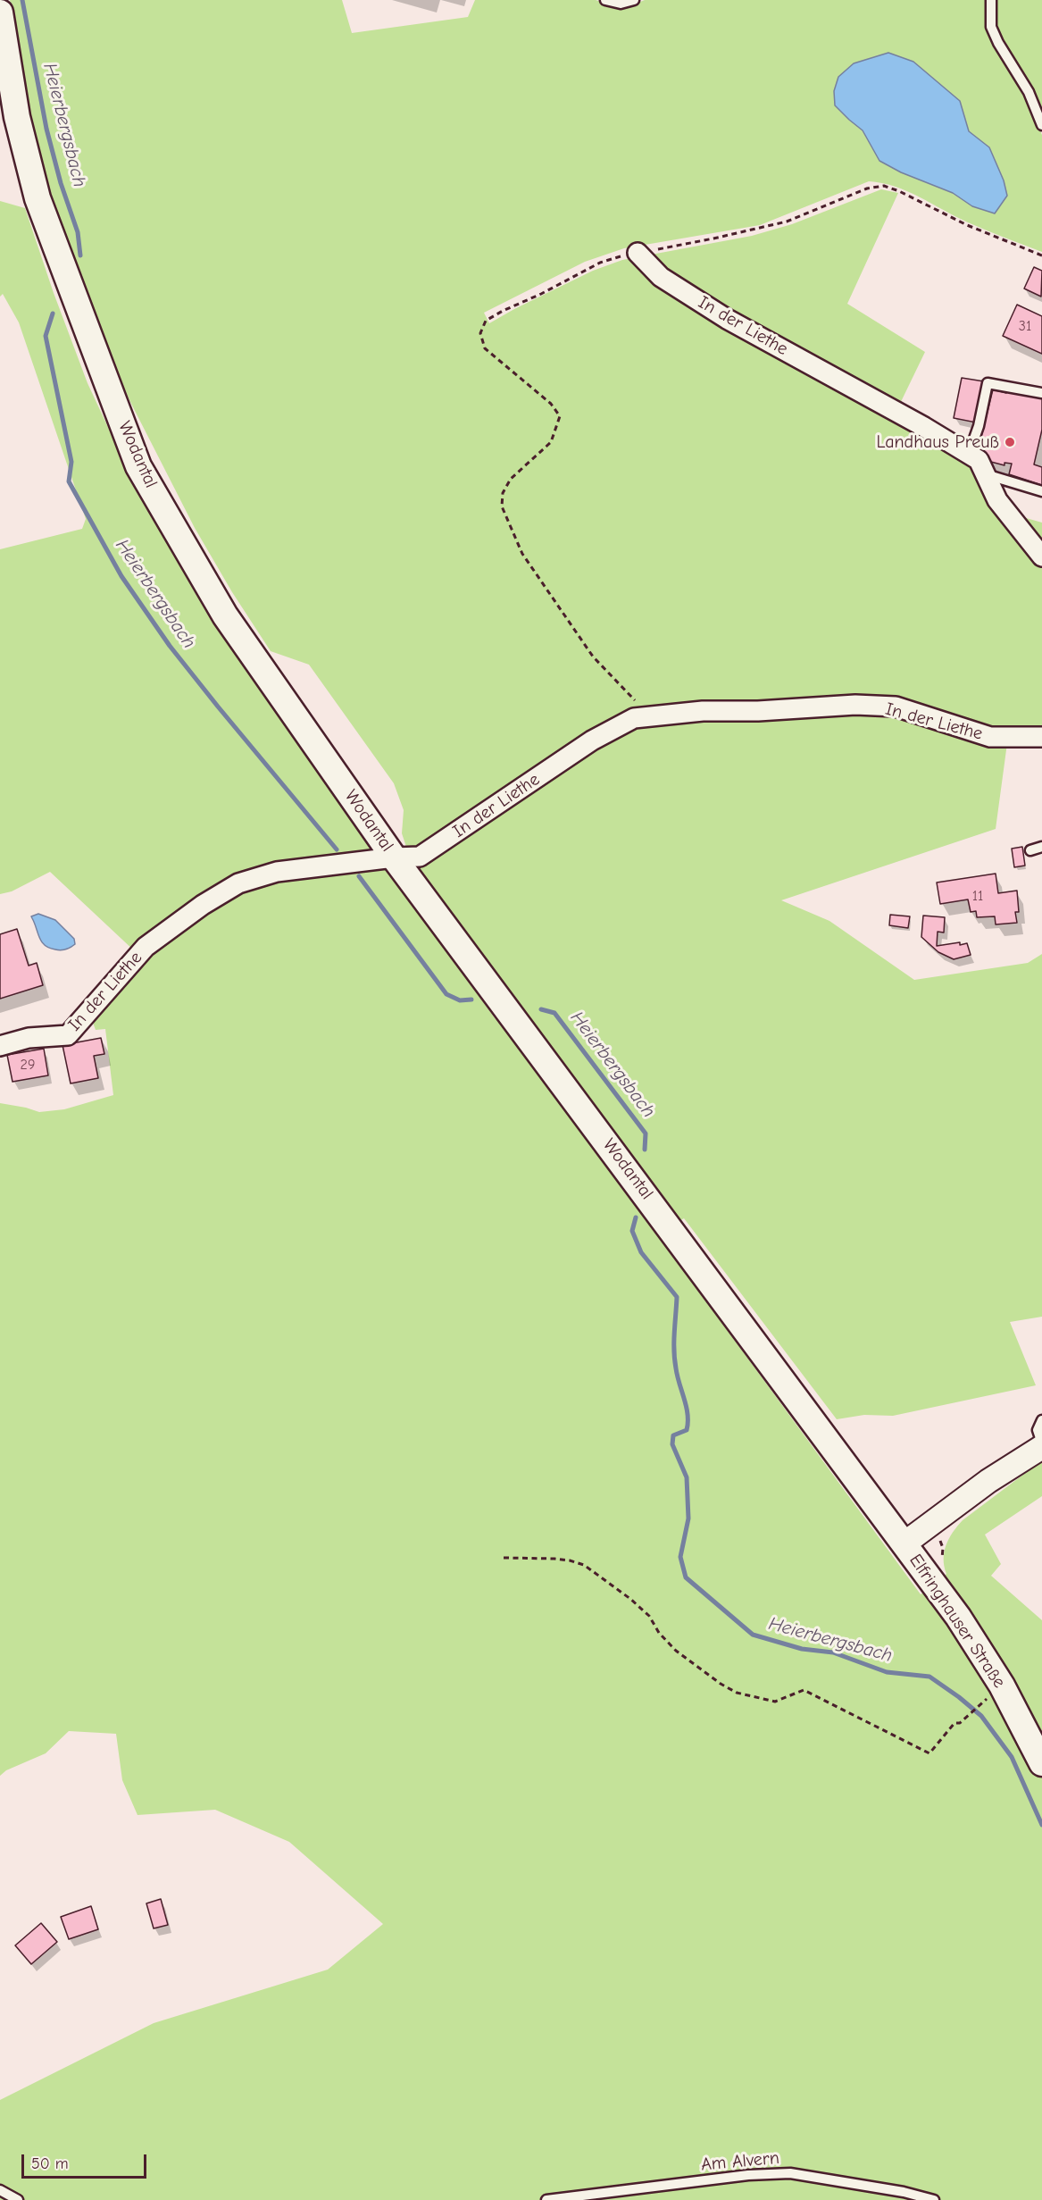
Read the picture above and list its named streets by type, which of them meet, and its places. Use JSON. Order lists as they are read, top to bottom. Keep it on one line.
{"streets":{"main road":["Wodantal","Elfringhauser Straße"],"street":["In der Liethe"],"lane":["Am Alvern"]},"crossings":[["In der Liethe","Wodantal"],["Wodantal","Elfringhauser Straße"]],"water":["Heierbergsbach"],"places":["Landhaus Preuß"],"house_numbers":["31","11","29"],"scale_bar":"50 m"}
